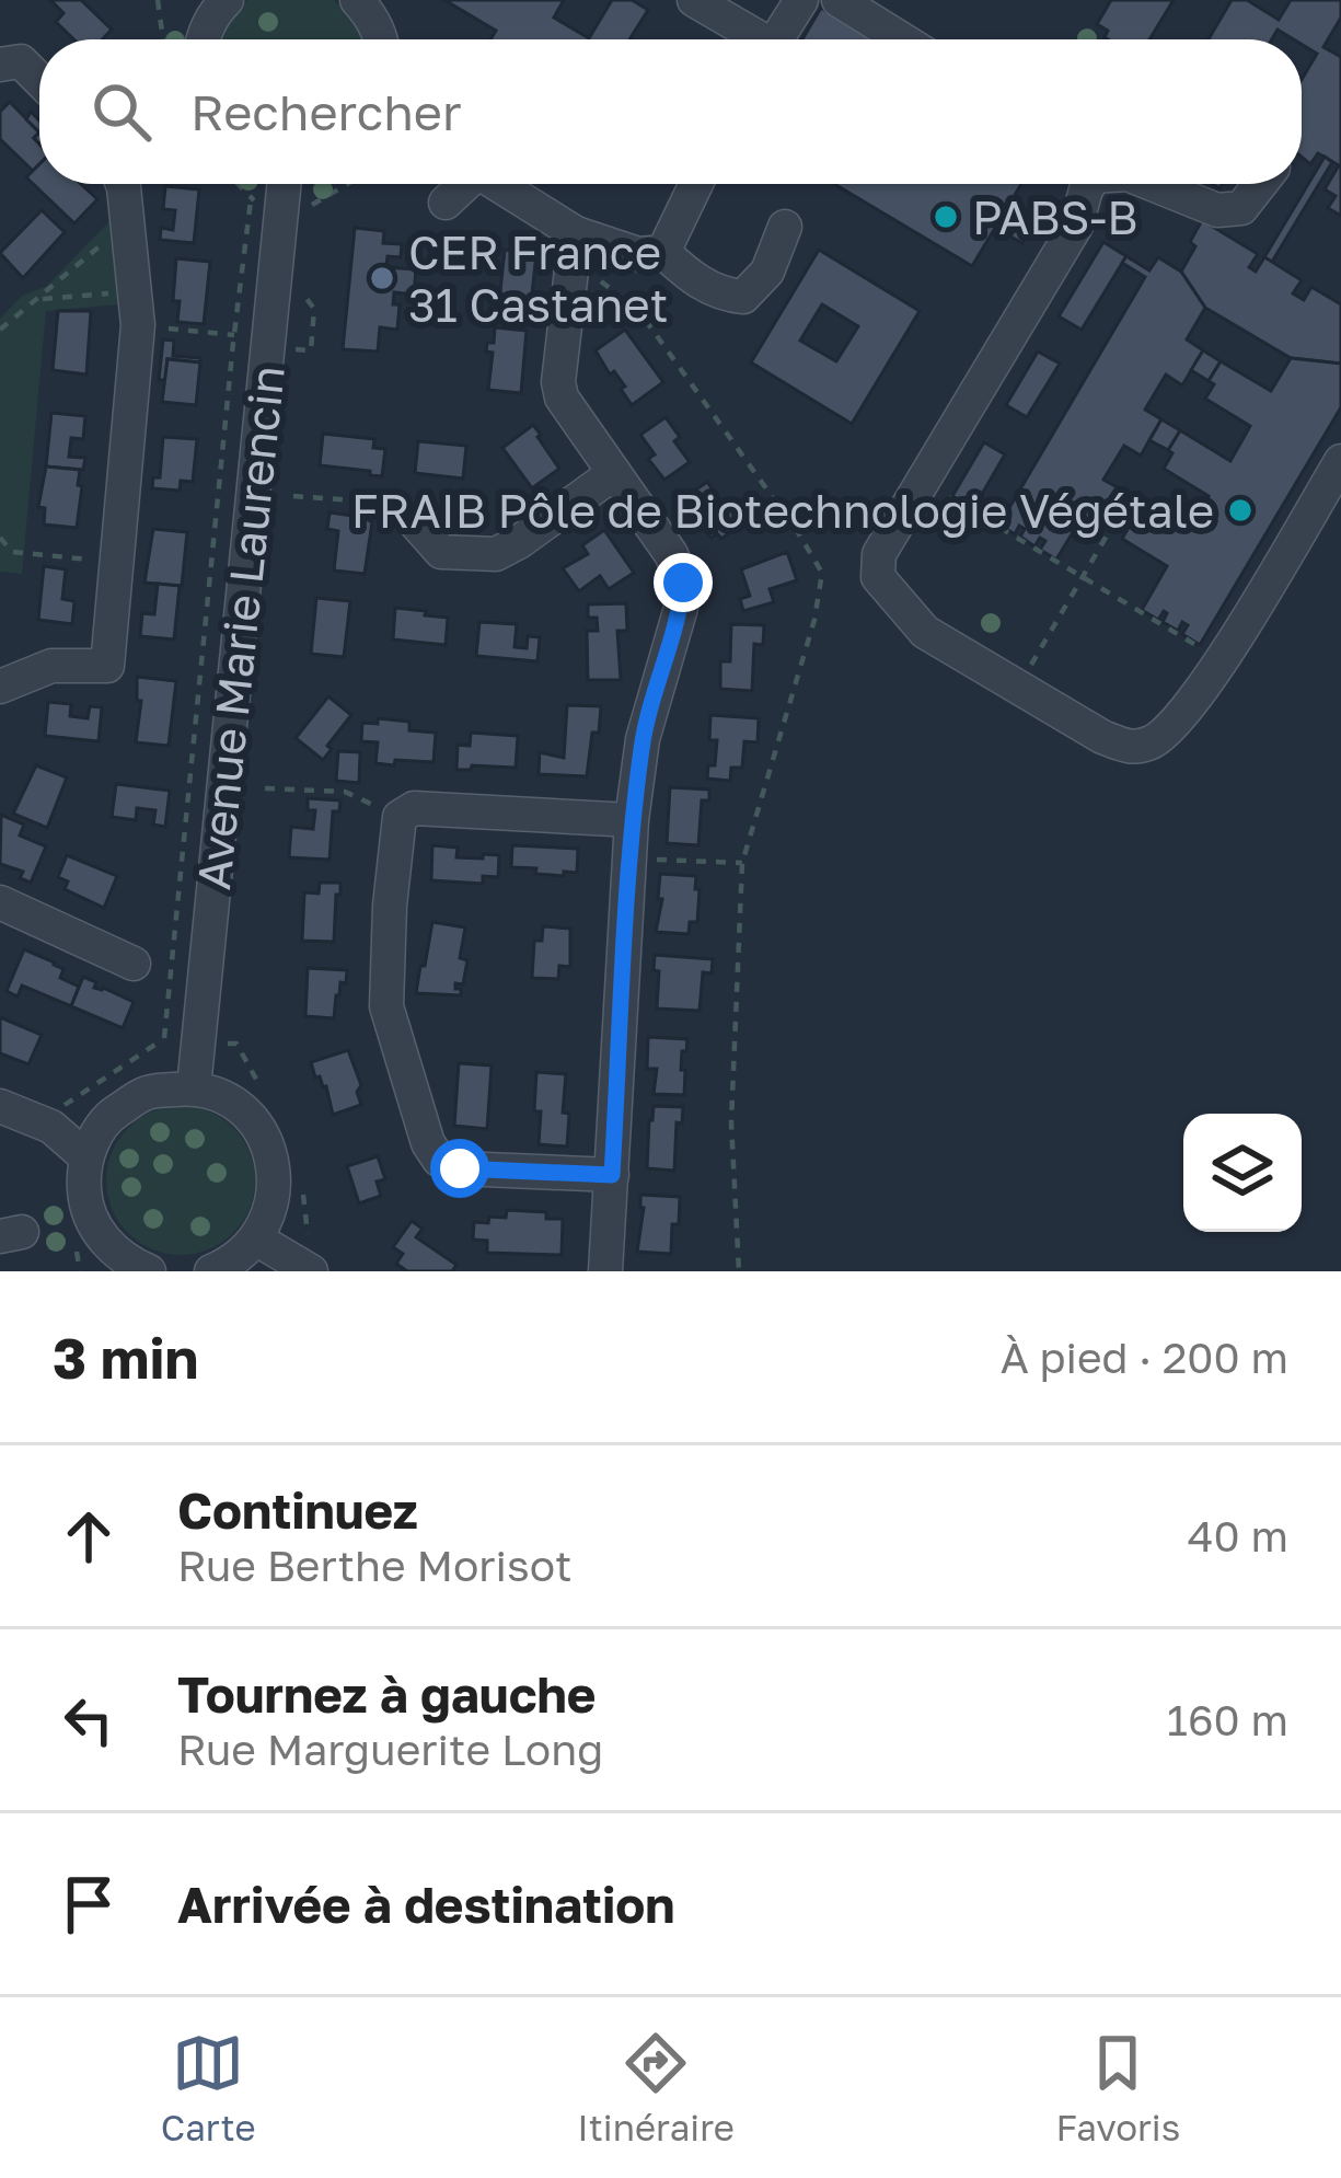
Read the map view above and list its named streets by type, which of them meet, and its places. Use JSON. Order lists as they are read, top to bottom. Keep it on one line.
{"streets":{"street":["Avenue Marie Laurencin"]},"places":["PABS-B","CER France 31 Castanet","FRAIB Pôle de Biotechnologie Végétale"],"page":{"search":"Rechercher","heading":["3 min","À pied · 200 m"],"list":[["Continuez","Rue Berthe Morisot","40 m"],["Tournez à gauche","Rue Marguerite Long","160 m"],"Arrivée à destination"],"nav":["Carte","Itinéraire","Favoris"]}}
